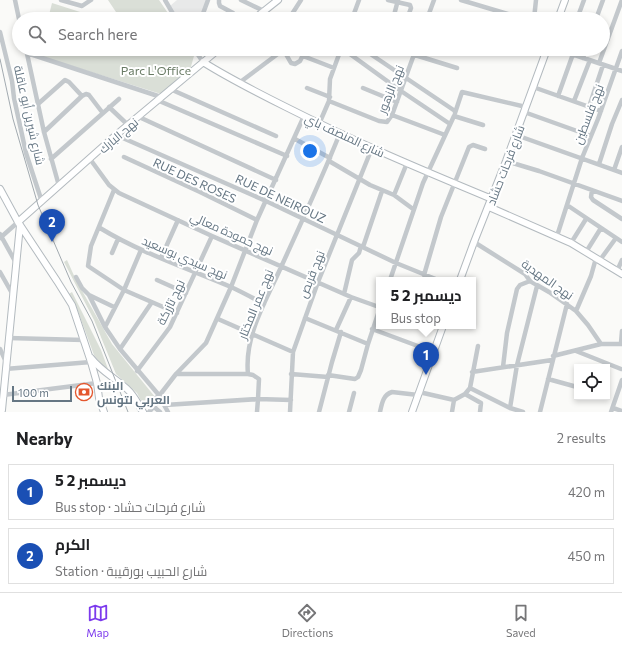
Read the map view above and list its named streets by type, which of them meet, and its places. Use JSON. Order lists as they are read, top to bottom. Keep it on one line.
{"streets":{"street":["نهج الزهور","نهج فلسطين","شارع شيرين أبو عاقلة","نهج البارك","شارع المنصف باي","شارع فرحات حشاد","RUE DES ROSES","RUE DE NEIROUZ","نهج حمودة معالي","نهج سيدي بوسعيد","نهج قربص","نهج المهدية","نهج تازركة","نهج عمر المختار"]},"crossings":[["شارع شيرين أبو عاقلة","نهج البارك"],["نهج البارك","شارع المنصف باي"],["نهج البارك","RUE DE NEIROUZ"],["نهج البارك","نهج حمودة معالي"],["شارع المنصف باي","شارع فرحات حشاد"],["شارع المنصف باي","نهج قربص"],["شارع المنصف باي","نهج عمر المختار"],["شارع فرحات حشاد","نهج المهدية"],["RUE DE NEIROUZ","نهج قربص"],["RUE DE NEIROUZ","نهج عمر المختار"],["نهج حمودة معالي","نهج قربص"],["نهج حمودة معالي","نهج تازركة"],["نهج حمودة معالي","نهج عمر المختار"],["نهج سيدي بوسعيد","نهج تازركة"],["نهج سيدي بوسعيد","نهج عمر المختار"]],"parks":["Parc L'Office"],"places":{"bank":["البنك العربي لتونس"]},"scale_bar":"100 m","page":{"search":"Search here","pins":["2","1"],"popup":["5 ديسمبر 2","Bus stop"],"scale":"100 m","heading":["Nearby","2 results"],"list":[{"mark":"1","name":"5 ديسمبر 2","note":"Bus stop · شارع فرحات حشاد","value":"420 m"},{"mark":"2","name":"الكرم","note":"Station · شارع الحبيب بورقيبة","value":"450 m"}],"nav":["Map","Directions","Saved"]}}
